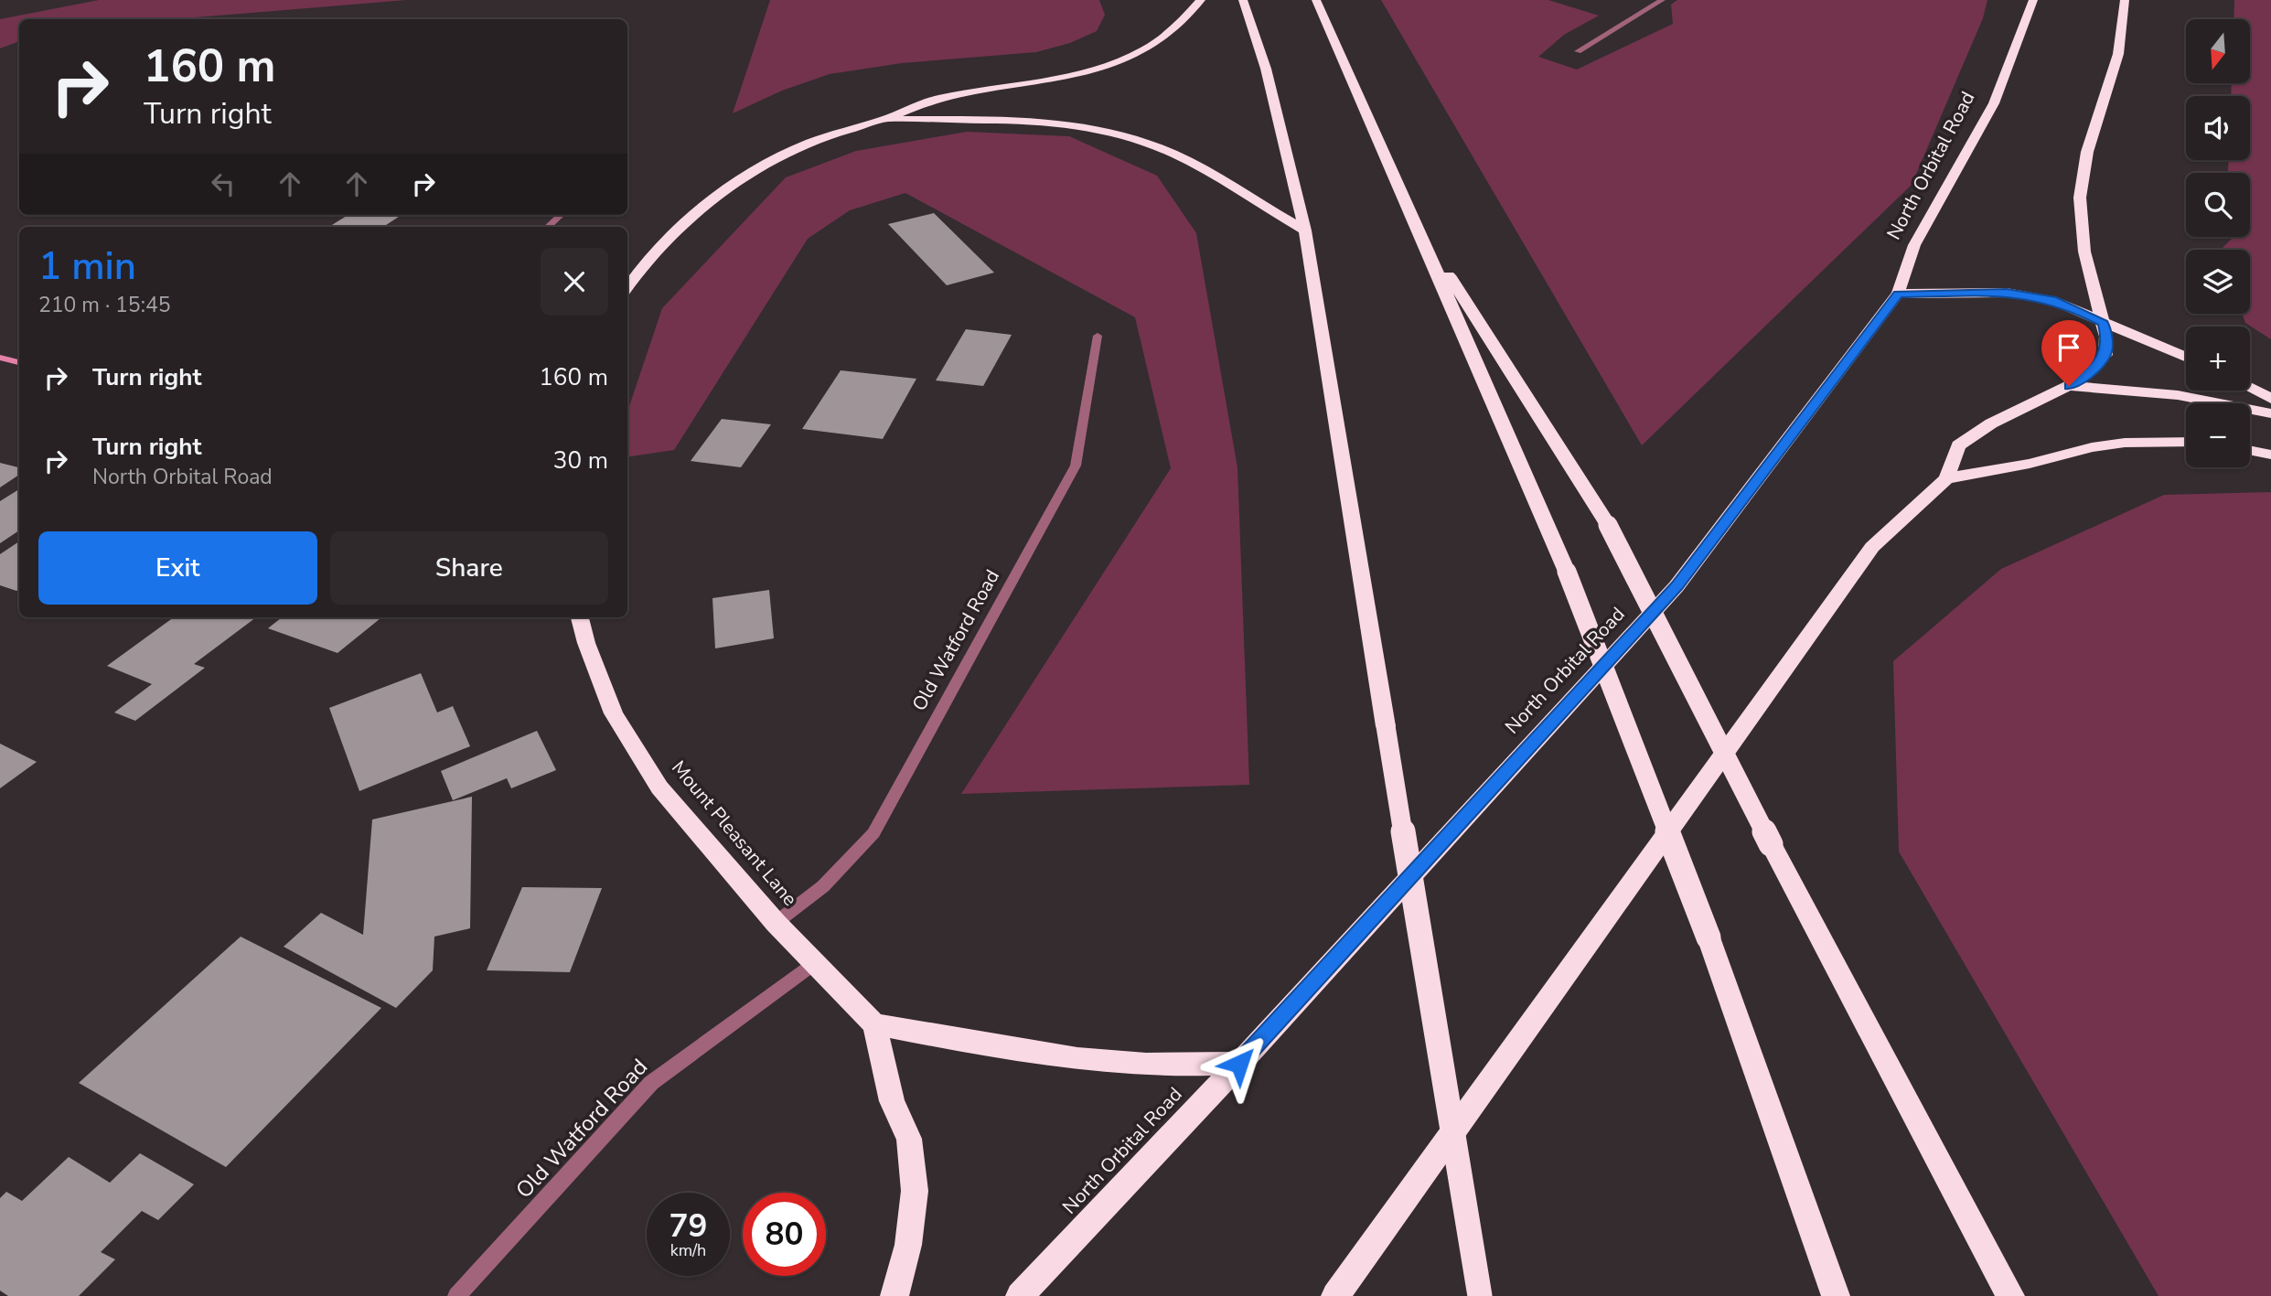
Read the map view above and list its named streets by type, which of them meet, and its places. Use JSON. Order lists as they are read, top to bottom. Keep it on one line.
{"streets":{"highway":["North Orbital Road","Mount Pleasant Lane"],"street":["Old Watford Road"]},"crossings":[["Old Watford Road","Mount Pleasant Lane"]],"north":"bottom","page":{"map_buttons":["+","−"],"turn":["160 m","Turn right"],"heading":["1 min","210 m · 15:45"],"list":[{"name":"Turn right","value":"160 m"},{"name":"Turn right","note":"North Orbital Road","value":"30 m"}],"buttons":["Exit","Share"],"speed":"79 km/h","limit":"80"}}
